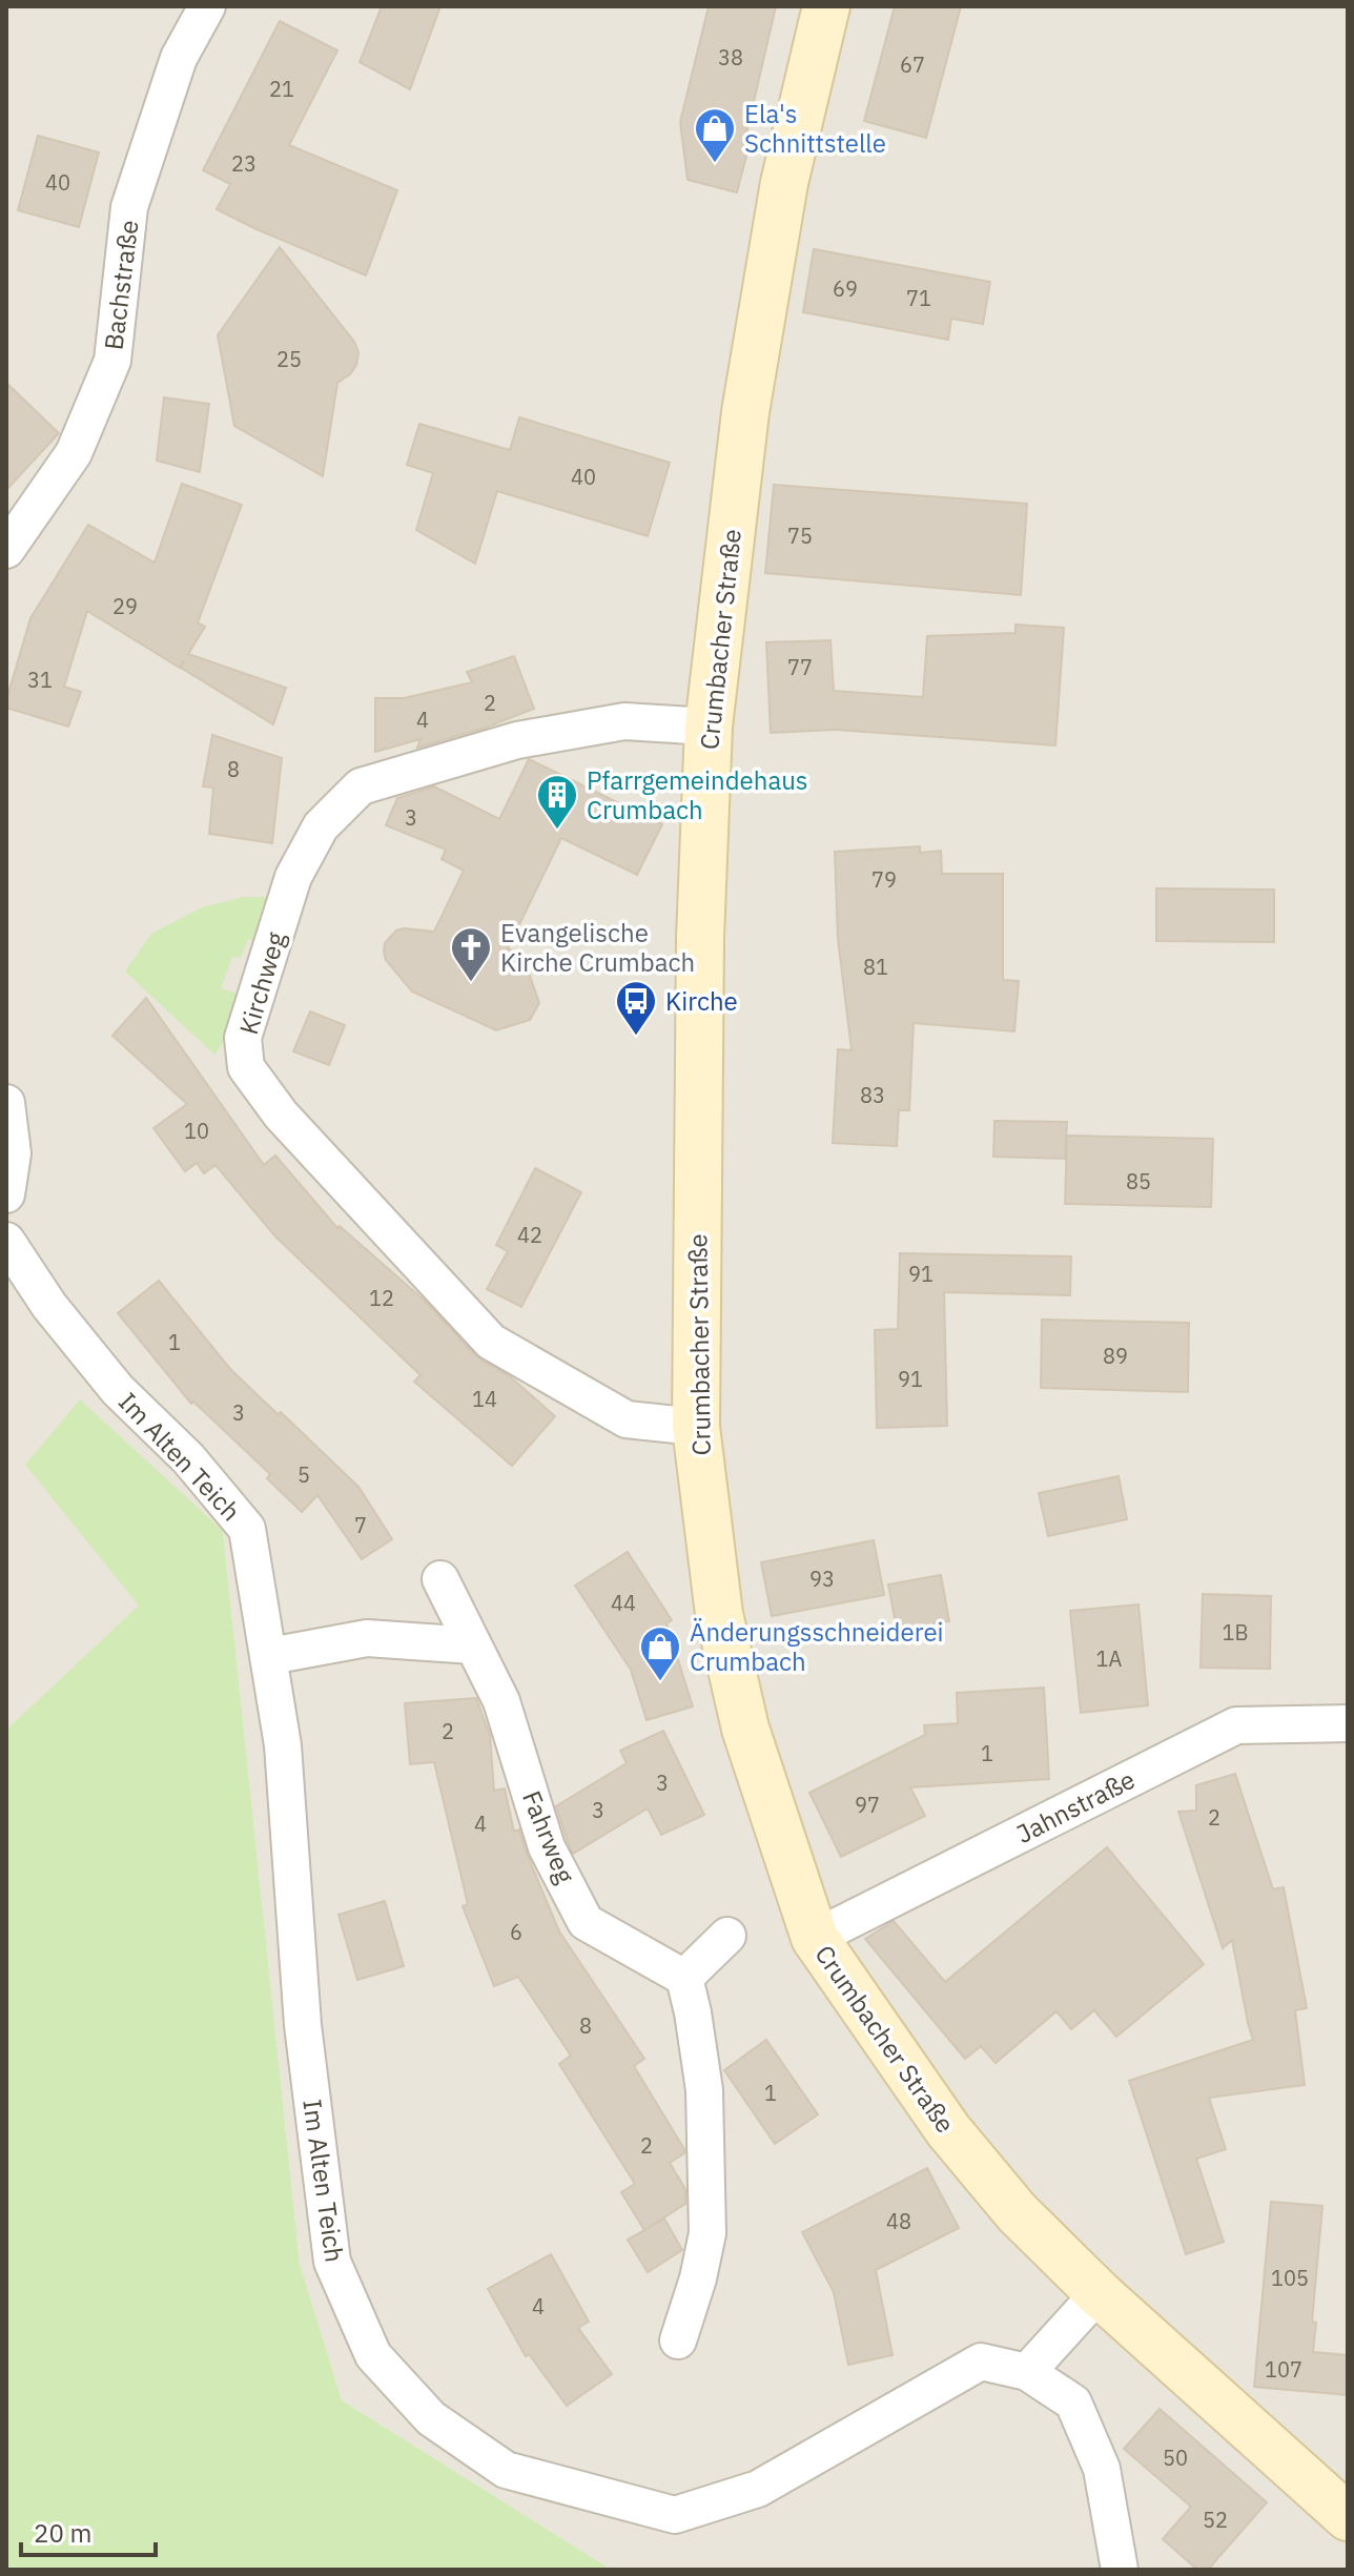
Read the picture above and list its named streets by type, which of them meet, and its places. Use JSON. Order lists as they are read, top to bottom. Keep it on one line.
{"streets":{"main road":["Crumbacher Straße"],"street":["Bachstraße","Kirchweg","Im Alten Teich","Jahnstraße","Fahrweg"]},"crossings":[["Crumbacher Straße","Kirchweg"],["Crumbacher Straße","Jahnstraße"]],"places":{"shop":["Ela's Schnittstelle","Änderungsschneiderei Crumbach"],"building":["Pfarrgemeindehaus Crumbach"],"church":["Evangelische Kirche Crumbach"],"bus stop":["Kirche"]},"house_numbers":["38","67","21","23","40","69","71","25","40","75","29","77","31","2","4","8","3","79","81","83","10","85","42","91","12","1","89","91","14","3","5","7","93","44","1B","1A","2","1","3","97","3","2","4","6","8","1","2","48","105","4","107","50","52"],"scale_bar":"20 m"}
